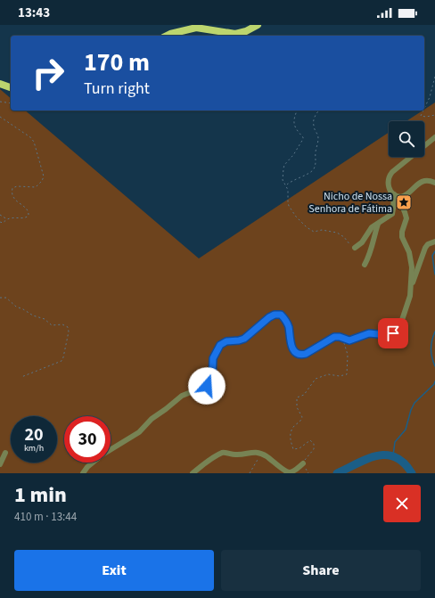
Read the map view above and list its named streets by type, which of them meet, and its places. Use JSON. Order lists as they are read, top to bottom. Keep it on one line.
{"places":{"place":["Nicho de Nossa Senhora de Fátima"]},"page":{"status":"13:43","turn":["170 m","Turn right"],"speed":"20 km/h","limit":"30","heading":["1 min","410 m · 13:44"],"buttons":["Exit","Share"]}}
